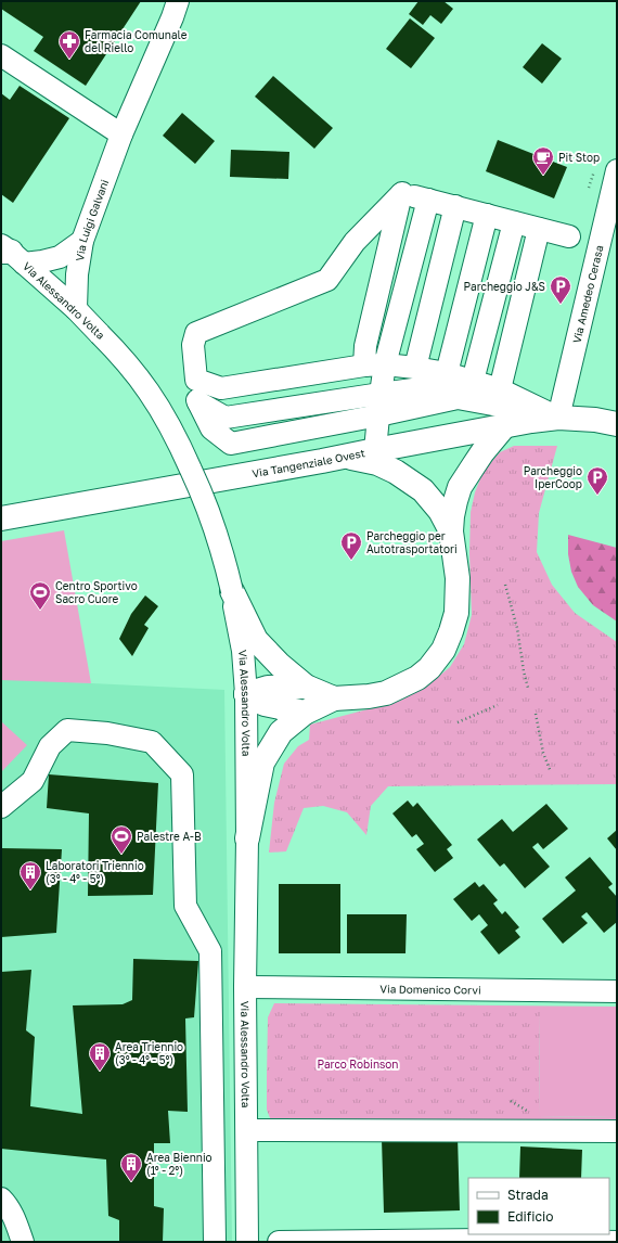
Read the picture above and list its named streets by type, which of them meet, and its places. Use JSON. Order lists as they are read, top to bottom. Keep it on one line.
{"streets":{"main road":["Via Tangenziale Ovest"],"street":["Via Luigi Galvani","Via Amedeo Cerasa","Via Alessandro Volta","Via Domenico Corvi"]},"crossings":[["Via Luigi Galvani","Via Alessandro Volta"],["Via Amedeo Cerasa","Via Tangenziale Ovest"],["Via Alessandro Volta","Via Domenico Corvi"]],"parks":["Parco Robinson"],"places":{"pharmacy":["Farmacia Comunale del Riello"],"cafe":["Pit Stop"],"parking":["Parcheggio J&S","Parcheggio IperCoop","Parcheggio per Autotrasportatori"],"sports":["Centro Sportivo Sacro Cuore","Palestre A-B"],"building":["Laboratori Triennio (3° - 4° - 5°)","Area Triennio (3° - 4° - 5°)","Area Biennio (1° - 2°)"]},"legend":["Strada","Edificio"]}
